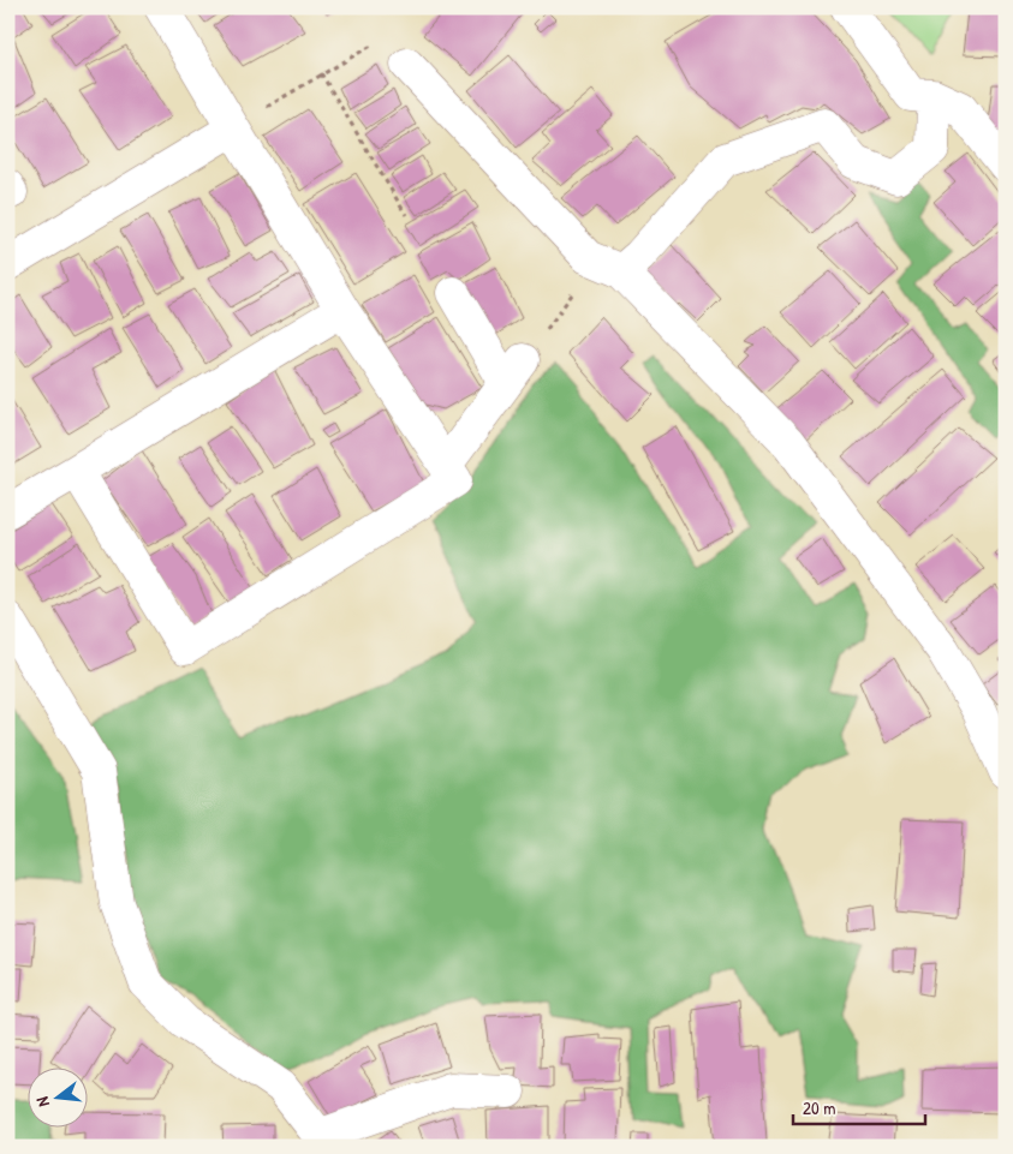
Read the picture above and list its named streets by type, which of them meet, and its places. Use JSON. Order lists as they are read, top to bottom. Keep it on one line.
{"scale_bar":"20 m","north":"left"}
